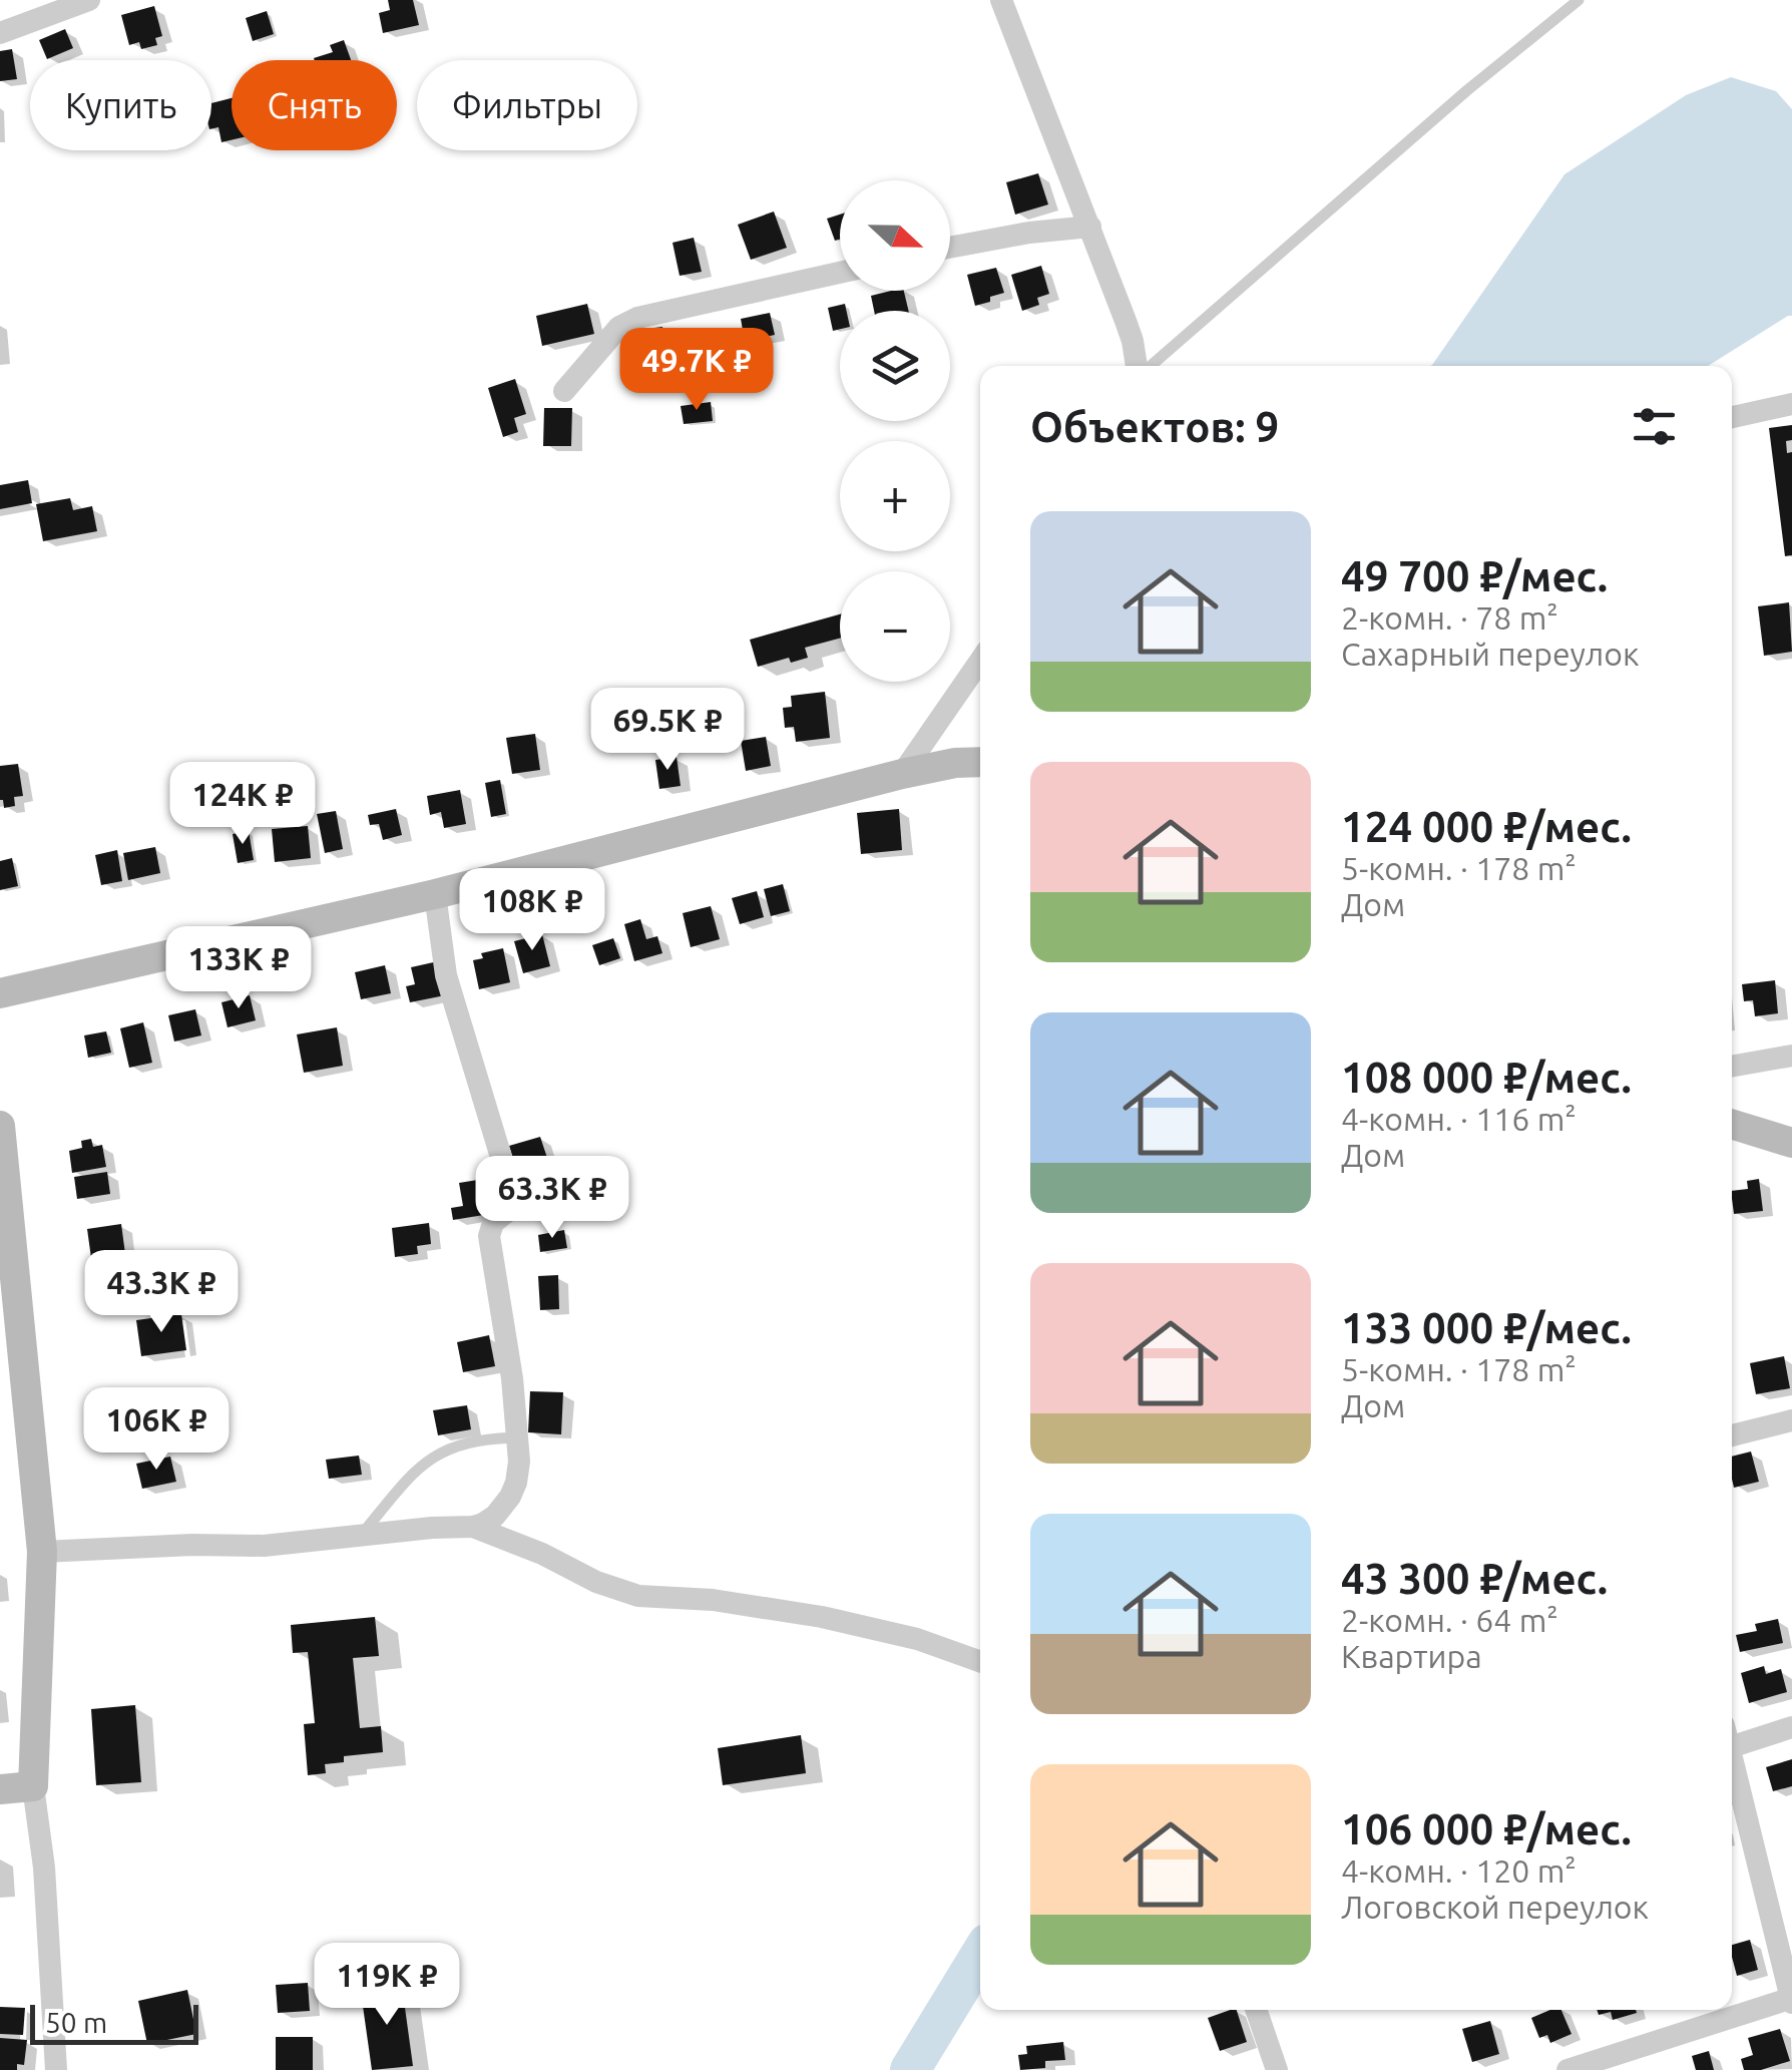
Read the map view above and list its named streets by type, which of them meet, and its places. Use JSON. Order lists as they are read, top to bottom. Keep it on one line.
{"scale_bar":"50 m","north":"right","page":{"chip":["Купить","Снять","Фильтры"],"map_buttons":["+","−"],"price":["49.7K ₽","69.5K ₽","124K ₽","108K ₽","133K ₽","63.3K ₽","43.3K ₽","106K ₽","119K ₽"],"heading":"Объектов: 9","list":[{"name":"49 700 ₽/мес.","note":"2-комн. · 78 m² · Сахарный переулок"},{"name":"124 000 ₽/мес.","note":"5-комн. · 178 m² · Дом"},{"name":"108 000 ₽/мес.","note":"4-комн. · 116 m² · Дом"},{"name":"133 000 ₽/мес.","note":"5-комн. · 178 m² · Дом"},{"name":"43 300 ₽/мес.","note":"2-комн. · 64 m² · Квартира"},{"name":"106 000 ₽/мес.","note":"4-комн. · 120 m² · Логовской переулок"}],"scale":"50 m"}}
